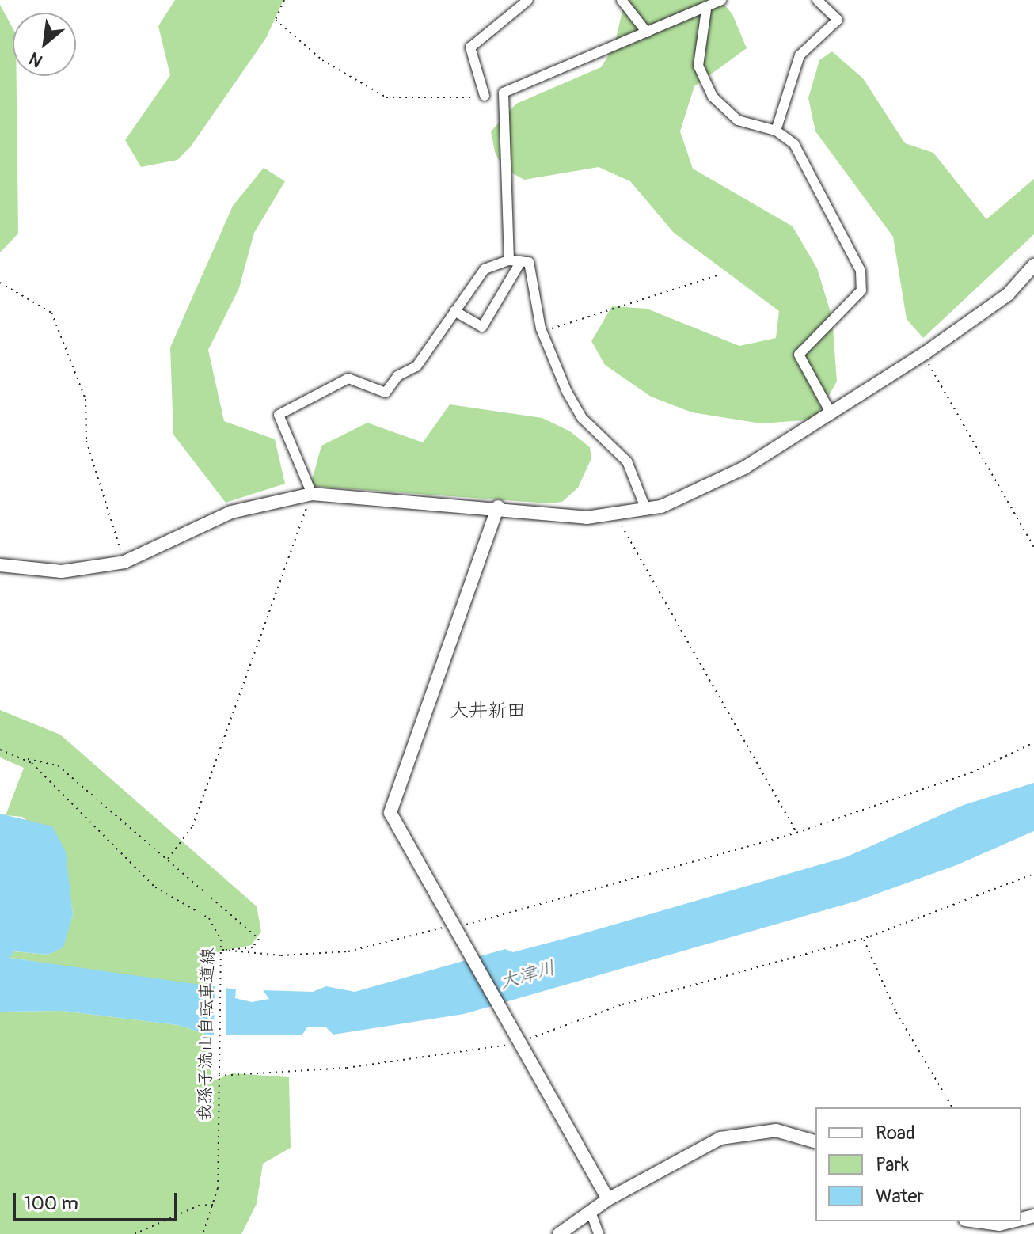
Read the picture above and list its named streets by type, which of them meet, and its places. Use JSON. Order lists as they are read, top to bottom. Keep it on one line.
{"streets":{"path":["我孫子流山自転車道線"]},"districts":["大井新田"],"water":["大津川"],"legend":["Road","Park","Water"],"scale_bar":"100 m","north":"bottom left"}
